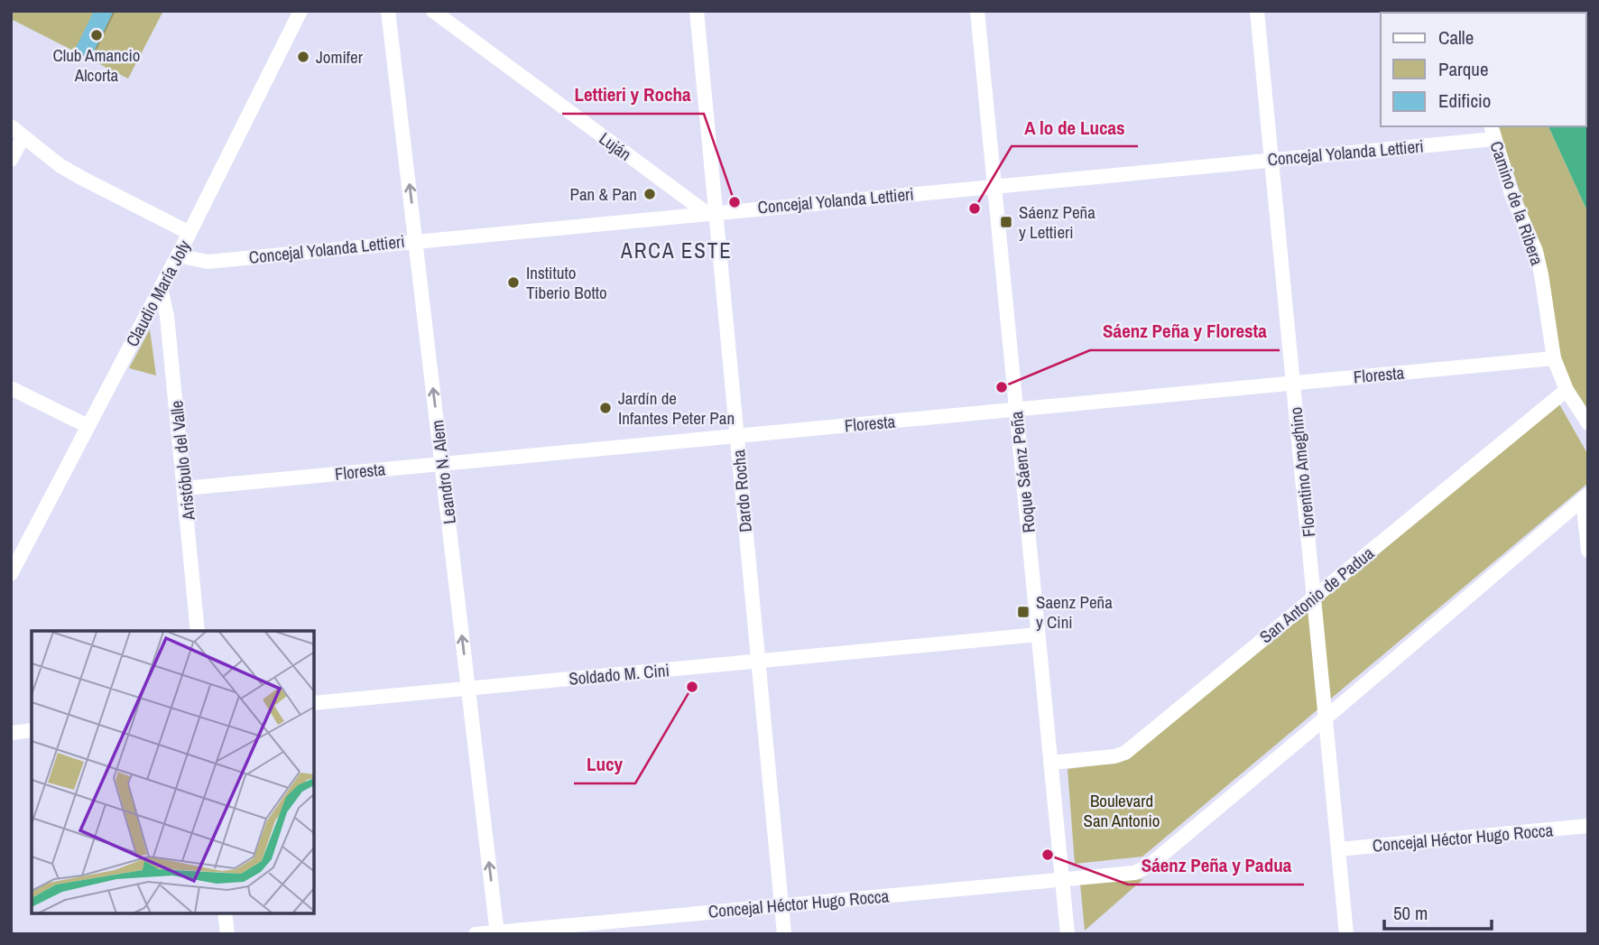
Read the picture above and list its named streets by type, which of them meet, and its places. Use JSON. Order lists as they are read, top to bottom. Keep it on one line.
{"streets":{"street":["Luján","Concejal Yolanda Lettieri","Camino de la Ribera","Claudio María Joly","Floresta","Aristóbulo del Valle","Leandro N. Alem","Roque Sáenz Peña","Florentino Ameghino","Dardo Rocha","San Antonio de Padua","Soldado M. Cini","Concejal Héctor Hugo Rocca"]},"crossings":[["Luján","Concejal Yolanda Lettieri"],["Luján","Dardo Rocha"],["Concejal Yolanda Lettieri","Camino de la Ribera"],["Concejal Yolanda Lettieri","Claudio María Joly"],["Concejal Yolanda Lettieri","Leandro N. Alem"],["Concejal Yolanda Lettieri","Roque Sáenz Peña"],["Concejal Yolanda Lettieri","Florentino Ameghino"],["Concejal Yolanda Lettieri","Dardo Rocha"],["Camino de la Ribera","Floresta"],["Camino de la Ribera","San Antonio de Padua"],["Claudio María Joly","Aristóbulo del Valle"],["Floresta","Aristóbulo del Valle"],["Floresta","Leandro N. Alem"],["Floresta","Roque Sáenz Peña"],["Floresta","Florentino Ameghino"],["Floresta","Dardo Rocha"],["Leandro N. Alem","Soldado M. Cini"],["Leandro N. Alem","Concejal Héctor Hugo Rocca"],["Roque Sáenz Peña","San Antonio de Padua"],["Roque Sáenz Peña","Soldado M. Cini"],["Roque Sáenz Peña","Concejal Héctor Hugo Rocca"],["Florentino Ameghino","San Antonio de Padua"],["Florentino Ameghino","Concejal Héctor Hugo Rocca"],["Dardo Rocha","Soldado M. Cini"],["Dardo Rocha","Concejal Héctor Hugo Rocca"]],"one_way":["Leandro N. Alem"],"districts":["ARCA ESTE"],"parks":["Boulevard San Antonio"],"places":{"other":["Club Amancio Alcorta","Jomifer","Pan & Pan","Lettieri y Rocha","A lo de Lucas","Instituto Tiberio Botto","Sáenz Peña y Floresta","Jardín de Infantes Peter Pan","Lucy","Sáenz Peña y Padua"],"transit":["Sáenz Peña y Lettieri","Saenz Peña y Cini"]},"legend":["Calle","Parque","Edificio"],"scale_bar":"50 m"}
